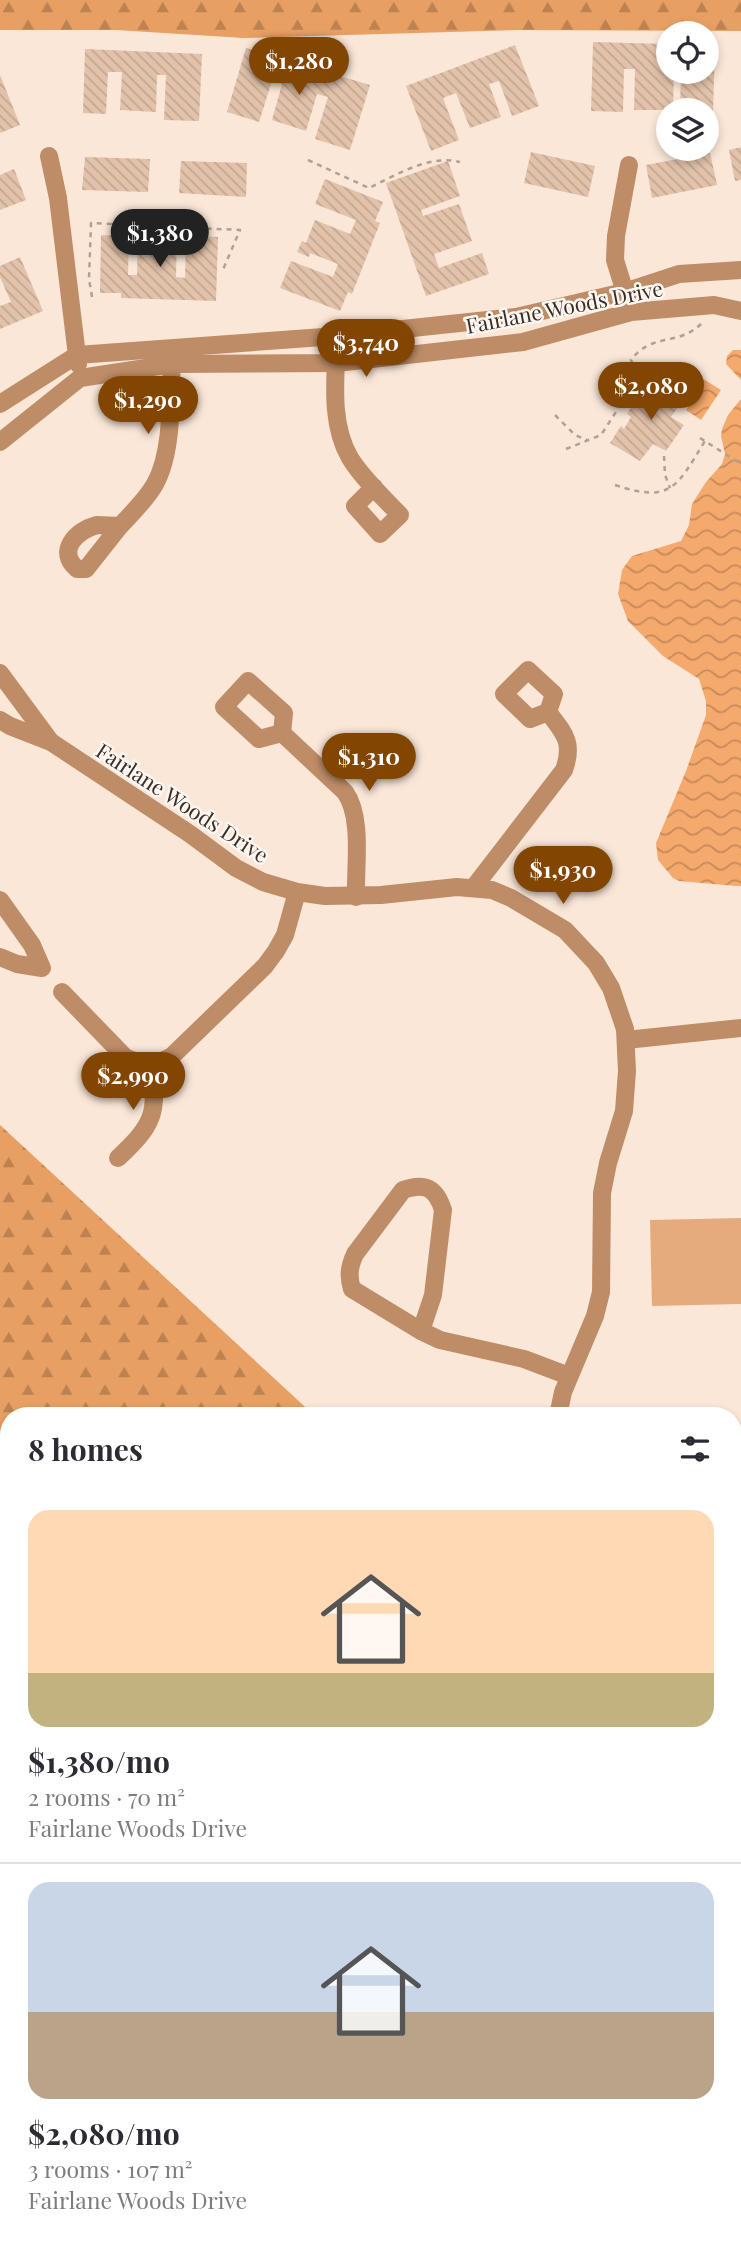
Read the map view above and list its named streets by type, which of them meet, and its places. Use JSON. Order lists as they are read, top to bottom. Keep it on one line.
{"streets":{"street":["Fairlane Woods Drive"]},"page":{"price":["$1,280","$1,380","$3,740","$2,080","$1,290","$1,310","$1,930","$2,990"],"heading":"8 homes","list":[{"name":"$1,380/mo","note":"2 rooms · 70 m² · Fairlane Woods Drive"},{"name":"$2,080/mo","note":"3 rooms · 107 m² · Fairlane Woods Drive"}]}}
